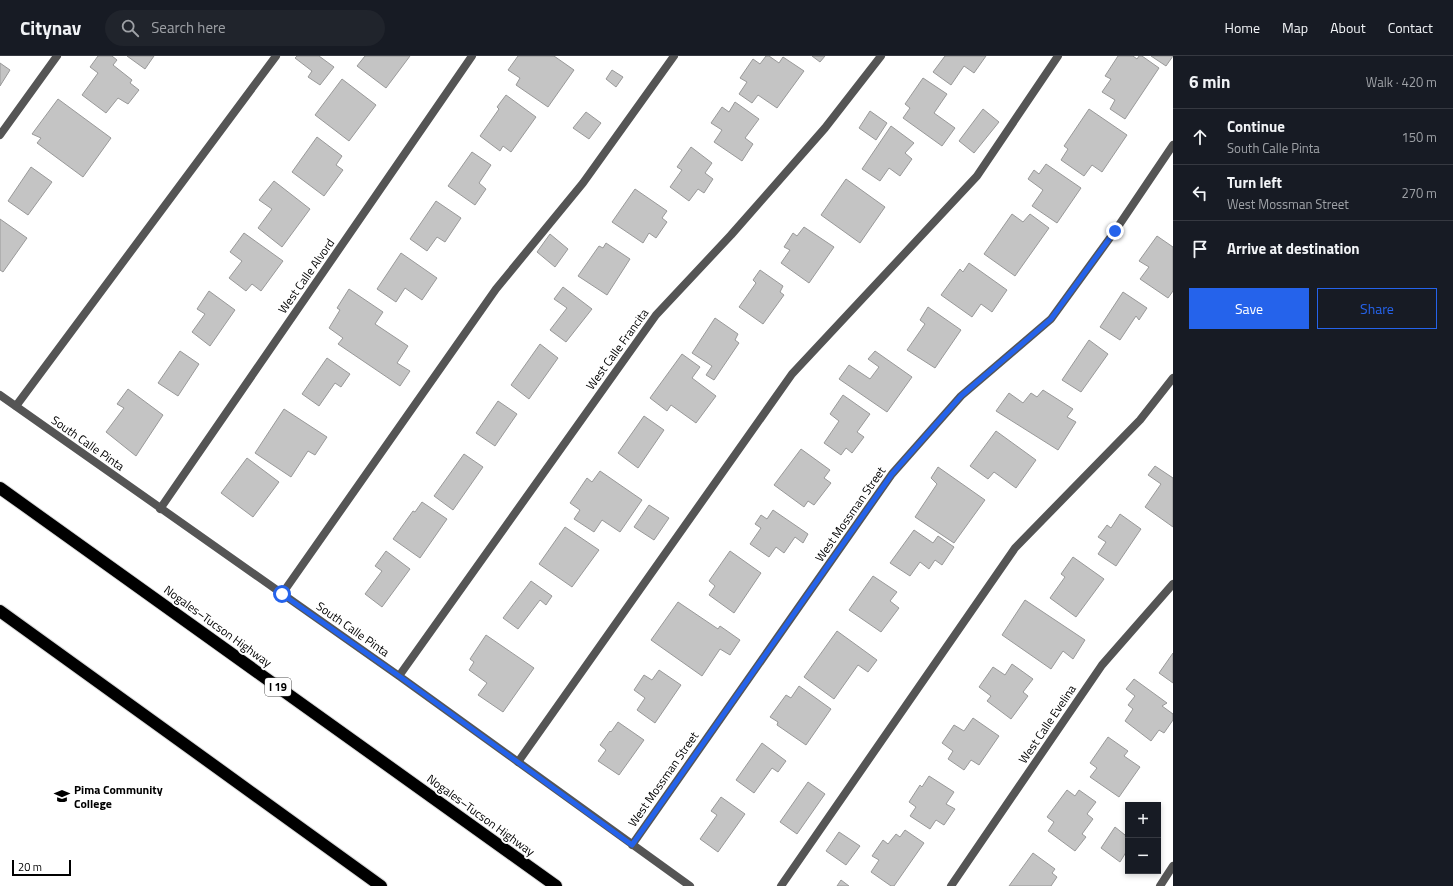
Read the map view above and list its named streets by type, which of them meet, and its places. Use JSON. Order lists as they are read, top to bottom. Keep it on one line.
{"streets":{"highway":["Nogales–Tucson Highway","I 19"],"street":["West Calle Alvord","West Calle Francita","South Calle Pinta","West Mossman Street","West Calle Evelina"]},"crossings":[["West Calle Alvord","South Calle Pinta"],["West Calle Francita","South Calle Pinta"],["South Calle Pinta","West Mossman Street"]],"places":{"school or university":["Pima Community College"]},"scale_bar":"20 m","page":{"header":"Citynav","search":"Search here","nav":["Home","Map","About","Contact"],"heading":["6 min","Walk · 420 m"],"list":[["Continue","South Calle Pinta","150 m"],["Turn left","West Mossman Street","270 m"],"Arrive at destination"],"buttons":["Save","Share"],"map_buttons":["+","−"],"scale":"20 m"}}
